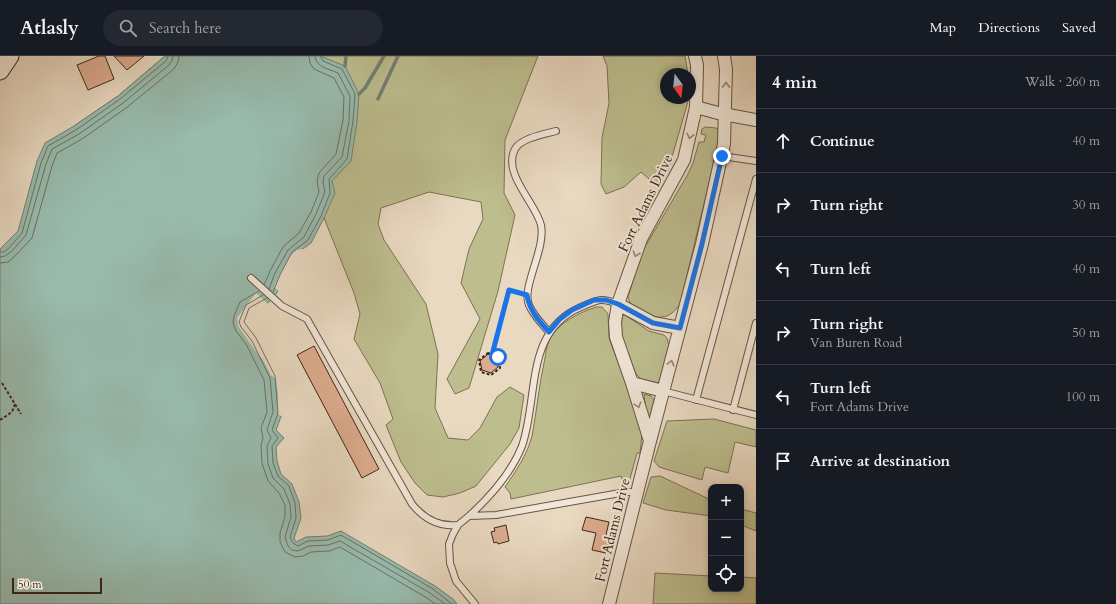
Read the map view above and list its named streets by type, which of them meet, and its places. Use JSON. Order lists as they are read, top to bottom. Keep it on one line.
{"streets":{"street":["Fort Adams Drive"]},"scale_bar":"50 m","north":"bottom","page":{"header":"Atlasly","search":"Search here","nav":["Map","Directions","Saved"],"heading":["4 min","Walk · 260 m"],"list":[["Continue","40 m"],["Turn right","30 m"],["Turn left","40 m"],["Turn right","Van Buren Road","50 m"],["Turn left","Fort Adams Drive","100 m"],"Arrive at destination"],"map_buttons":["+","−"],"scale":"50 m"}}
